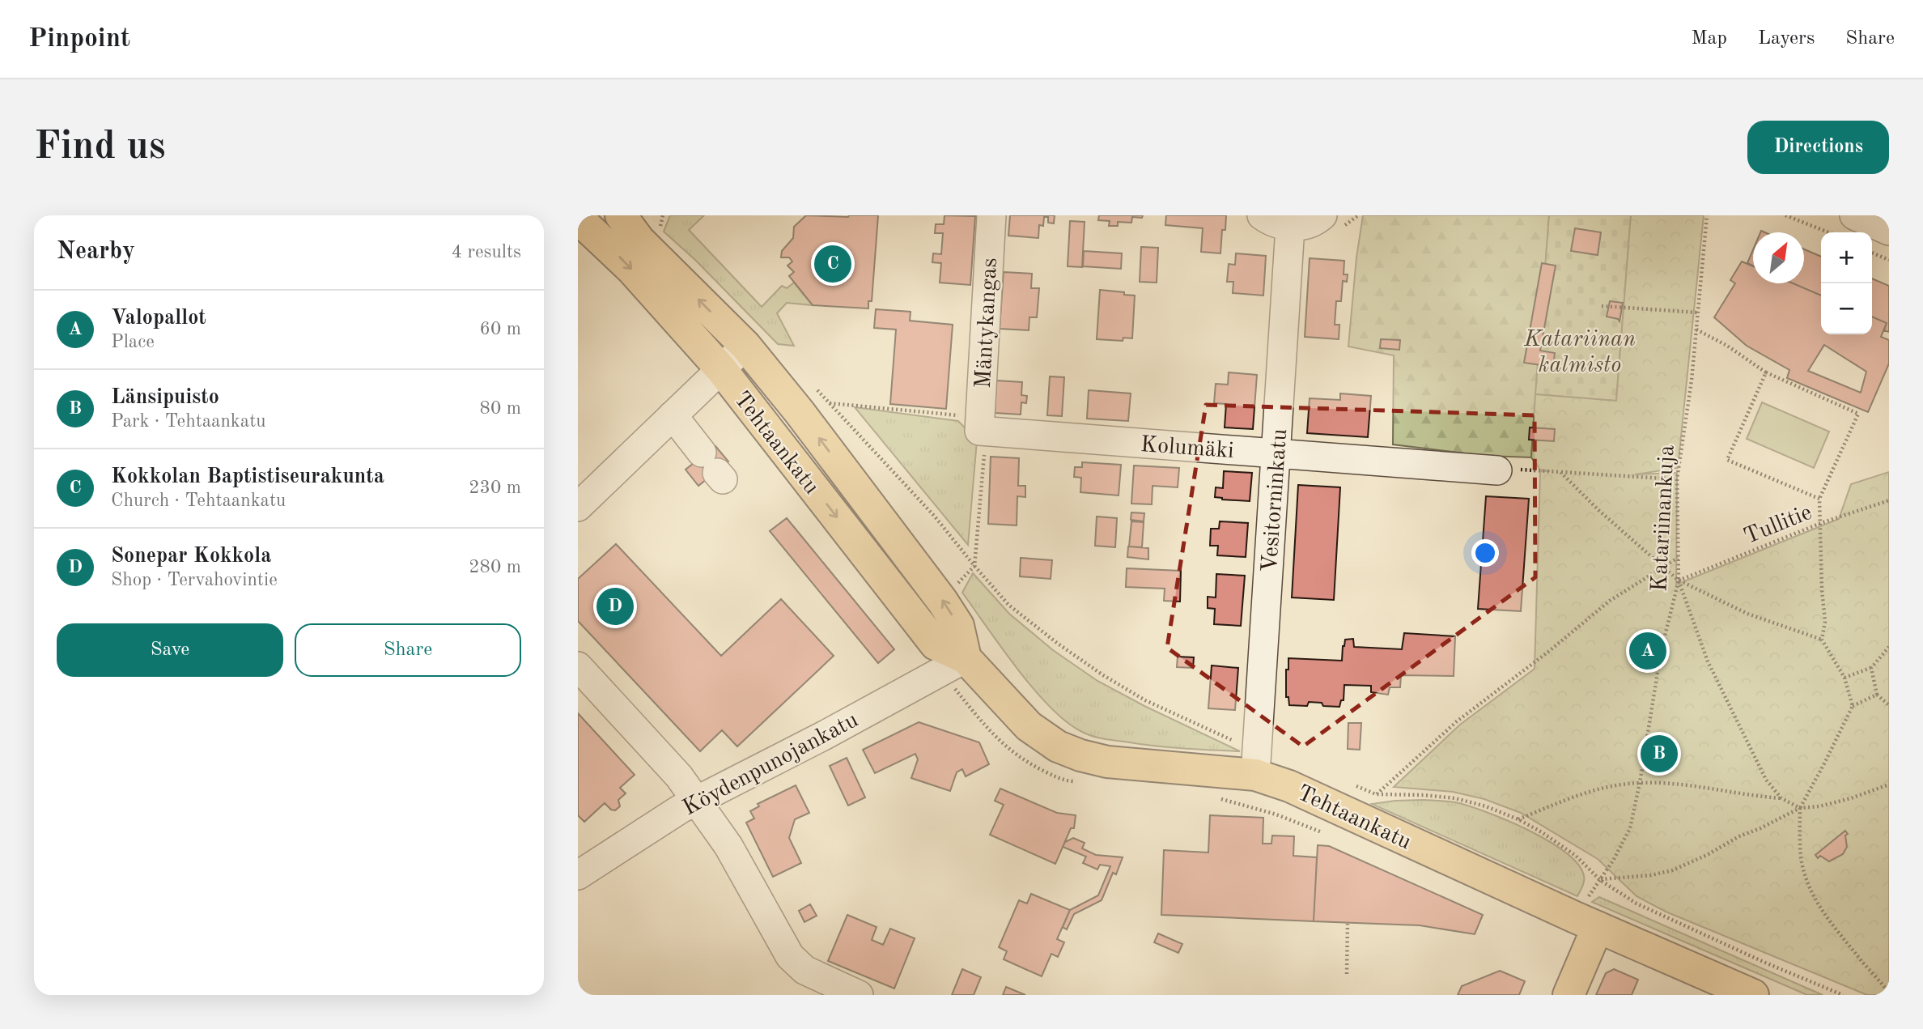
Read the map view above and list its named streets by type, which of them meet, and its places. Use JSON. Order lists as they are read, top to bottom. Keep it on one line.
{"streets":{"main road":["Tehtaankatu"],"street":["Mäntykangas","Kolumäki","Vesitorninkatu","Köydenpunojankatu"],"path":["Katariinankuja","Tullitie"]},"crossings":[["Mäntykangas","Kolumäki"],["Tehtaankatu","Vesitorninkatu"],["Tehtaankatu","Köydenpunojankatu"],["Kolumäki","Vesitorninkatu"],["Katariinankuja","Tullitie"]],"parks":["Katariinan kalmisto"],"north":"top right","page":{"header":"Pinpoint","nav":["Map","Layers","Share"],"buttons":["Directions",["Save","Share"]],"title":"Find us","heading":["Nearby","4 results"],"map_buttons":["+","−"],"pins":["C","D","A","B"],"list":[{"mark":"A","name":"Valopallot","note":"Place","value":"60 m"},{"mark":"B","name":"Länsipuisto","note":"Park · Tehtaankatu","value":"80 m"},{"mark":"C","name":"Kokkolan Baptistiseurakunta","note":"Church · Tehtaankatu","value":"230 m"},{"mark":"D","name":"Sonepar Kokkola","note":"Shop · Tervahovintie","value":"280 m"}]}}
